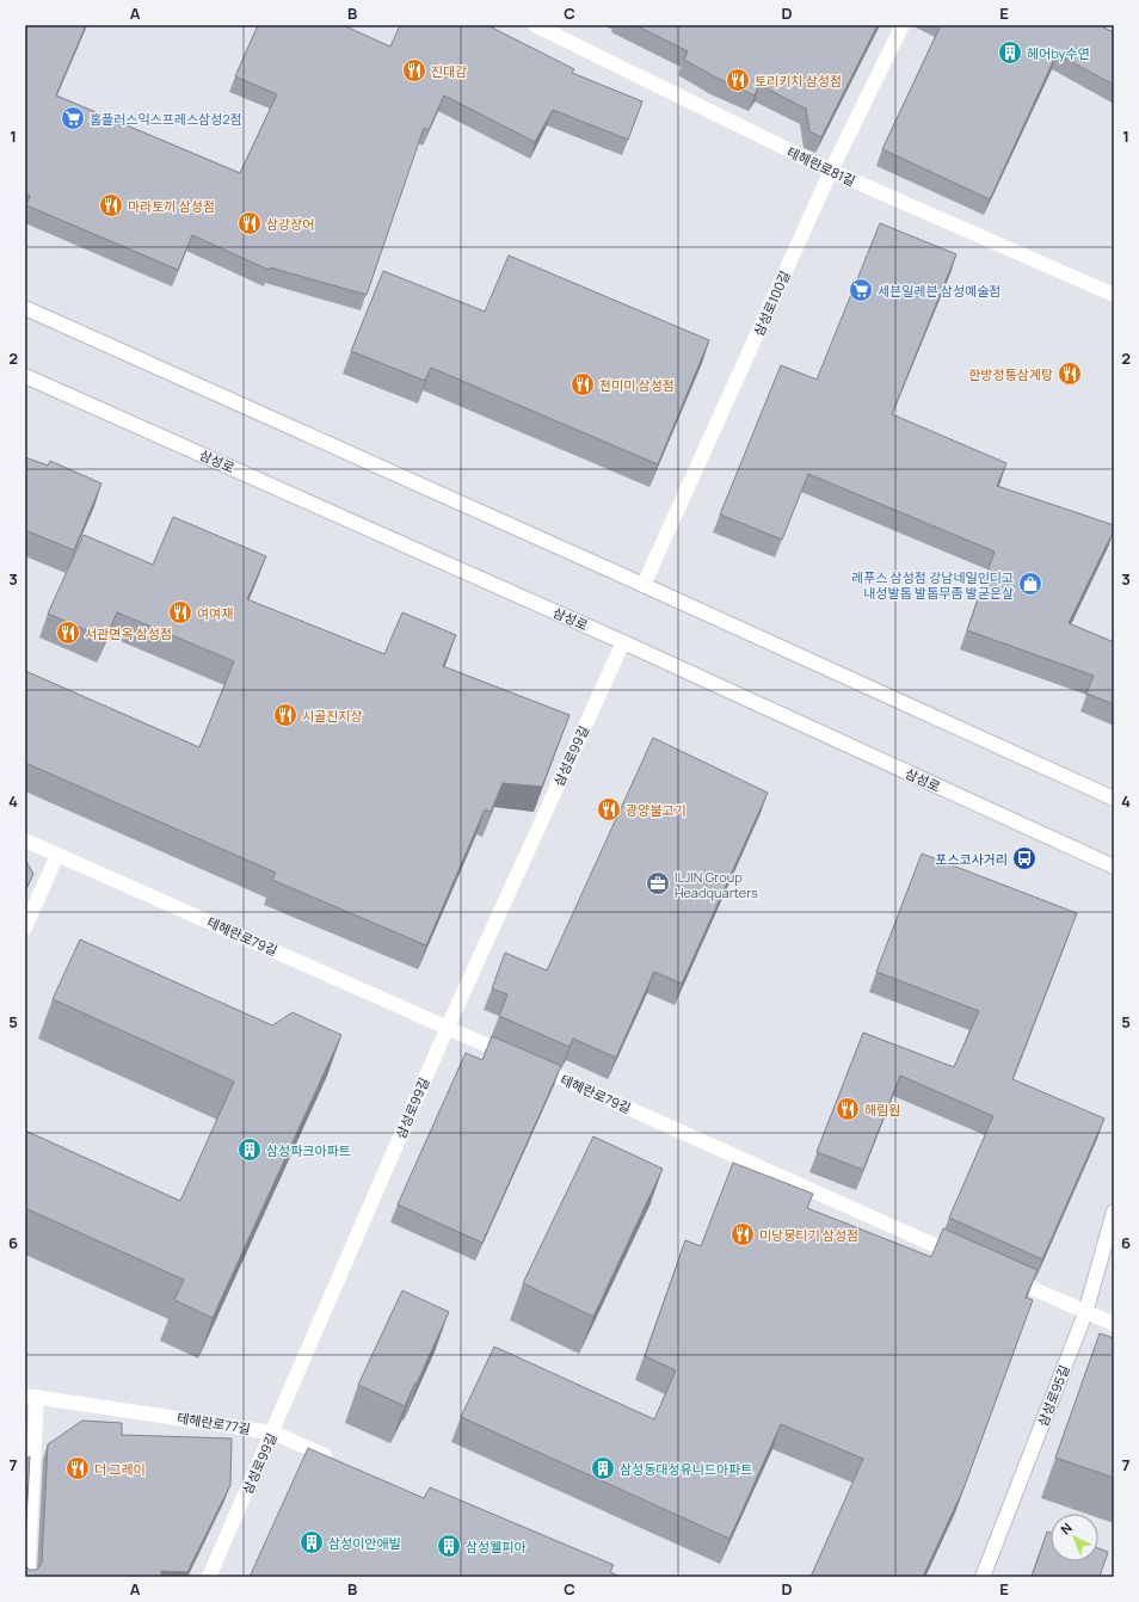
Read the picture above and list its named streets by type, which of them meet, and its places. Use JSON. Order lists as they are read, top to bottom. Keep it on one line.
{"streets":{"street":["테헤란로81길","삼성로100길","삼성로","삼성로99길","테헤란로79길","삼성로95길","테헤란로77길"]},"crossings":[["테헤란로81길","삼성로100길"],["삼성로","삼성로99길"],["삼성로99길","테헤란로79길"],["삼성로99길","테헤란로77길"]],"places":{"building":["헤어by수연","삼성파크아파트","삼성동대성유니드아파트","삼성이안애빌","삼성웰피아"],"restaurant":["진대감","토리키치 삼성점","마라토끼 삼성점","삼강장어","한방정통삼계탕","천미미 삼성점","여여재","서관면옥 삼성점","시골진지상","광양불고기","해림원","미당뭉티기 삼성점","더 그레이"],"supermarket":["홈플러스익스프레스삼성2점","세븐일레븐 삼성예술점"],"shop":["레푸스 삼성점 강남네일인디고 내성발톱 발톱무좀 발굳은살"],"bus stop":["포스코사거리"],"office":["ILJIN Group Headquarters"]},"north":"top left","grid":{"columns":["A","B","C","D","E"],"rows":["1","2","3","4","5","6","7"]}}
